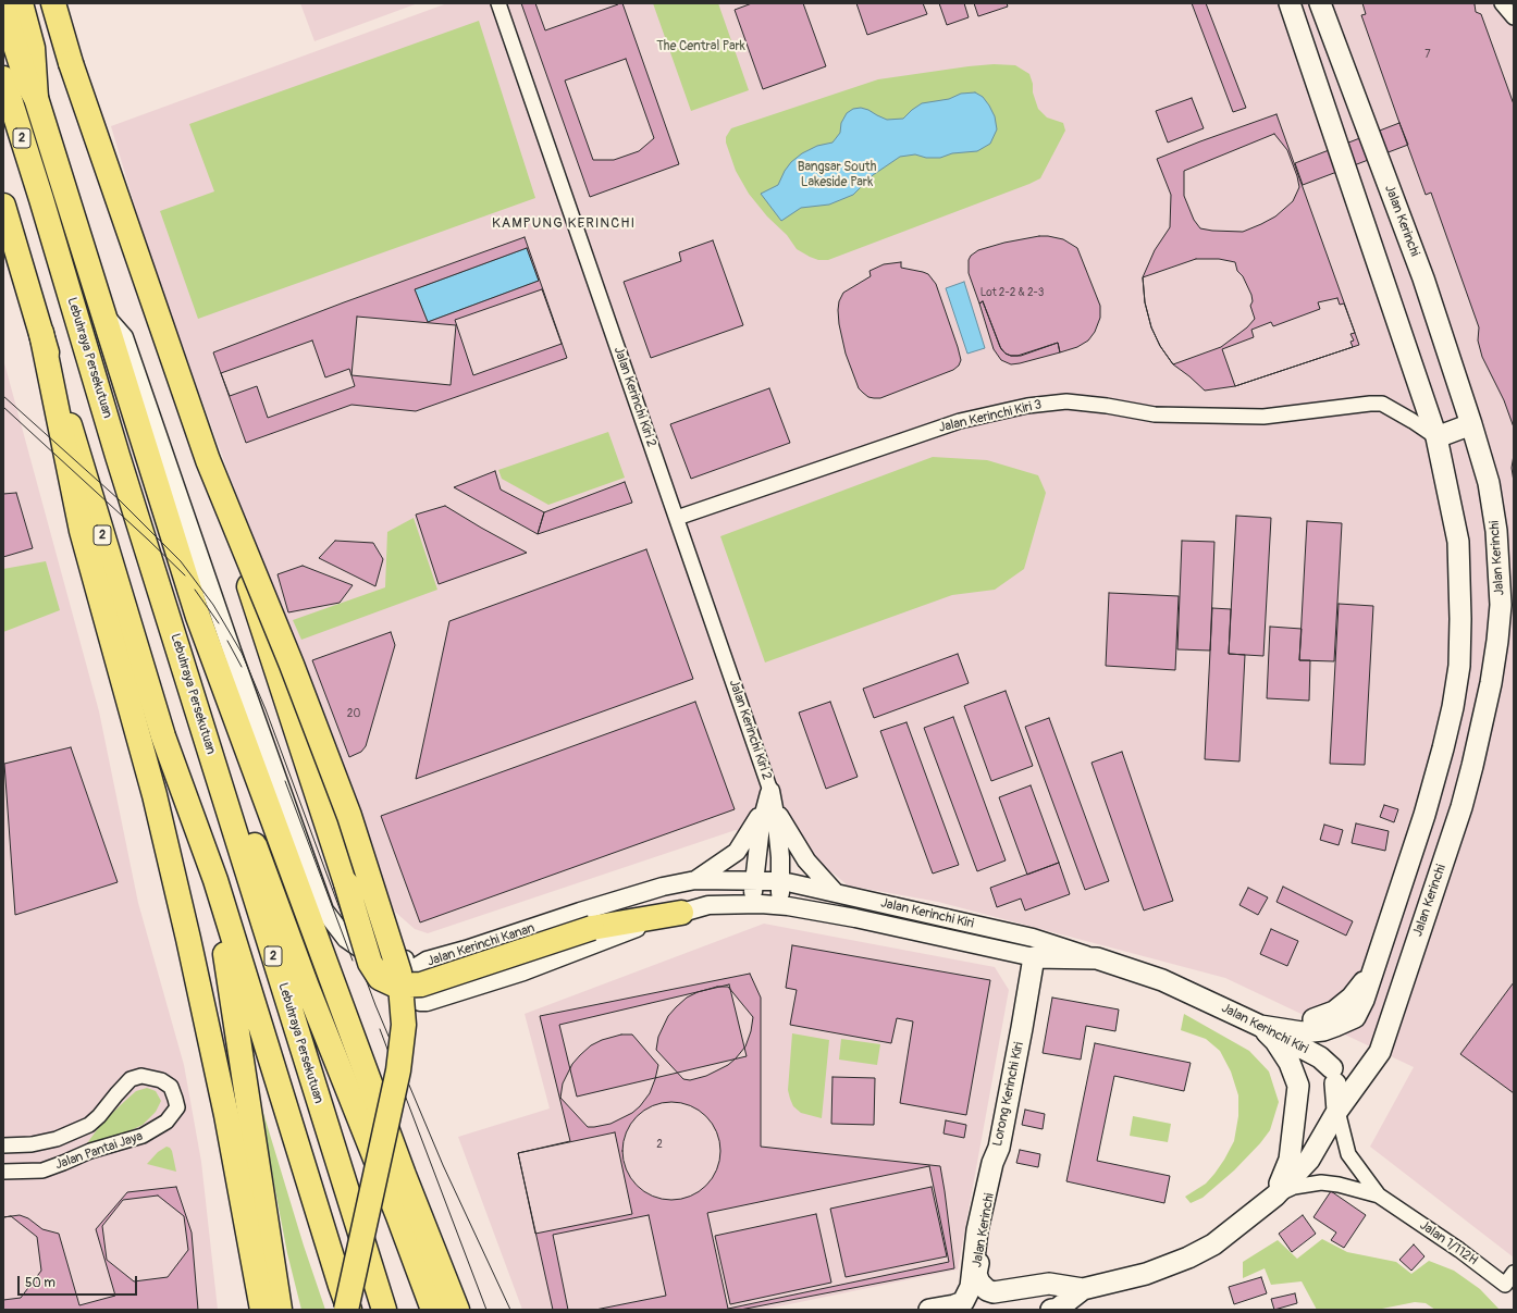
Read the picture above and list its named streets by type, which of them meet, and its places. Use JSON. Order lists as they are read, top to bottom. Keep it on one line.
{"streets":{"highway":["2","Lebuhraya Persekutuan"],"main road":["Jalan Kerinchi","Jalan Kerinchi Kiri","Lorong Kerinchi Kiri"],"street":["Jalan Kerinchi Kiri 2","Jalan Kerinchi Kiri 3","Jalan Kerinchi Kanan","Jalan Pantai Jaya","Jalan 1/112H"]},"crossings":[["Jalan Kerinchi","Jalan Kerinchi Kiri"],["Jalan Kerinchi","Lorong Kerinchi Kiri"],["Jalan Kerinchi Kiri 2","Jalan Kerinchi Kiri 3"],["Jalan Kerinchi Kiri","Jalan Kerinchi Kanan"],["Jalan Kerinchi Kiri","Lorong Kerinchi Kiri"]],"districts":["KAMPUNG KERINCHI"],"parks":["The Central Park","Bangsar South Lakeside Park"],"house_numbers":["7","Lot 2-2 & 2-3","20","2"],"scale_bar":"50 m"}
